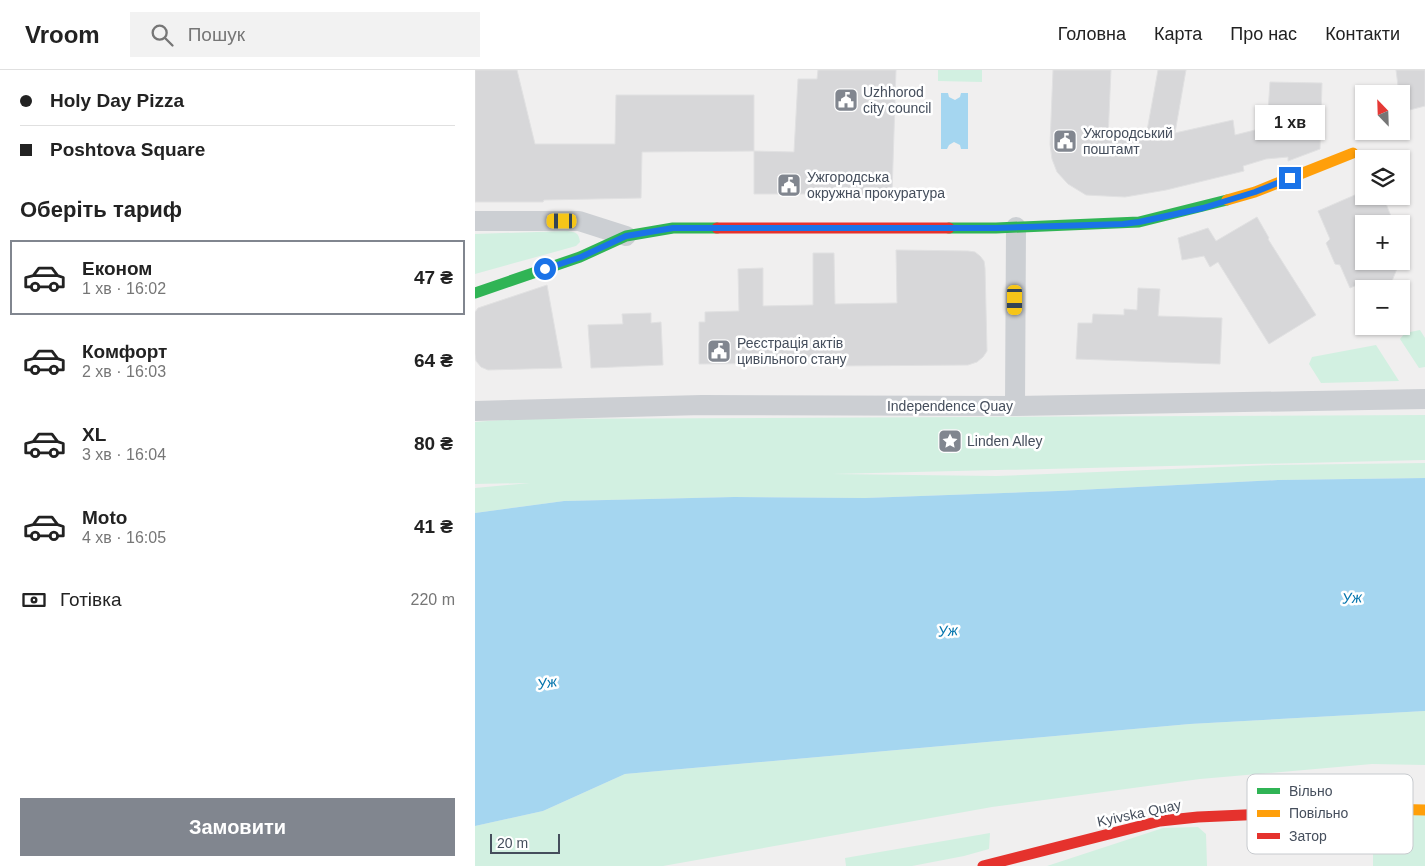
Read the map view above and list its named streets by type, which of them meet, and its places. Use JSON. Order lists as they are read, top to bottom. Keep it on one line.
{"streets":{"street":["Independence Quay","Kyivska Quay"]},"water":["Уж"],"places":{"public building":["Uzhhorod city council","Ужгородський поштамт","Ужгородська окружна прокуратура","Реєстрація актів цивільного стану"],"place":["Linden Alley"]},"legend":["Вільно","Повільно","Затор"],"scale_bar":"20 m","north":"top left","page":{"header":"Vroom","search":"Пошук","nav":["Головна","Карта","Про нас","Контакти"],"banner":["Holy Day Pizza","Poshtova Square"],"map_buttons":["+","−"],"bubble":"1 хв","heading":"Оберіть тариф","list":[{"name":"Економ","note":"1 хв · 16:02","value":"47 ₴"},{"name":"Комфорт","note":"2 хв · 16:03","value":"64 ₴"},{"name":"XL","note":"3 хв · 16:04","value":"80 ₴"},{"name":"Moto","note":"4 хв · 16:05","value":"41 ₴"}],"pay":["Готівка","220 m"],"buttons":"Замовити","scale":"20 m"}}
